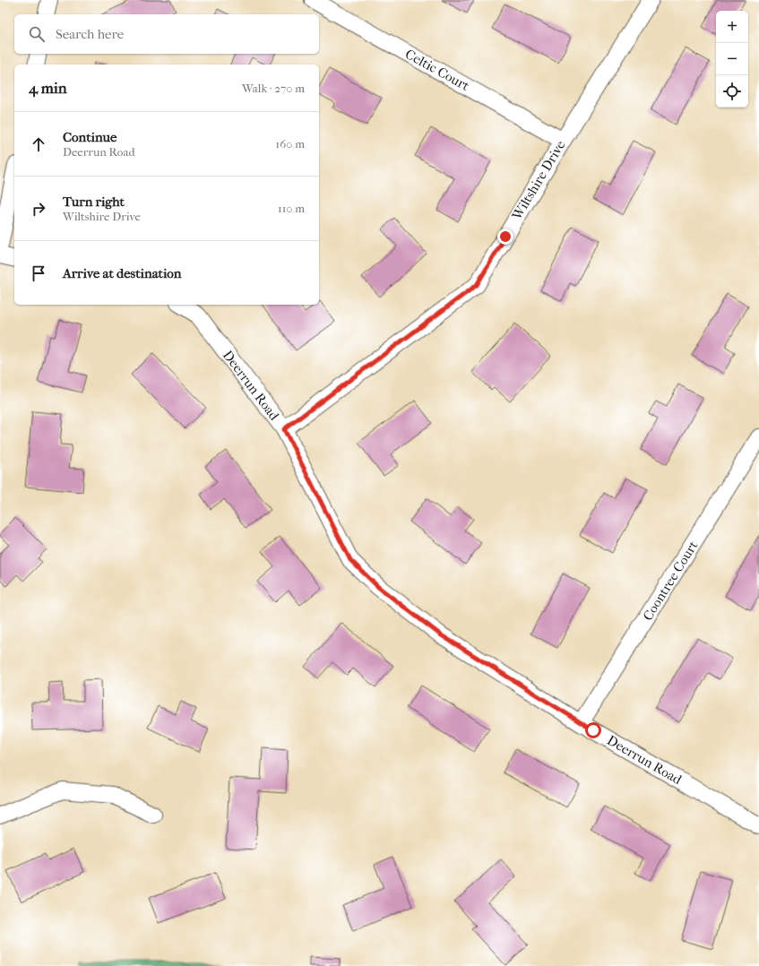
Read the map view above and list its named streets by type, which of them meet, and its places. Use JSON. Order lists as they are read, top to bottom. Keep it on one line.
{"streets":{"street":["Celtic Court","Wiltshire Drive","Deerrun Road","Coontree Court"]},"crossings":[["Celtic Court","Wiltshire Drive"],["Wiltshire Drive","Deerrun Road"],["Deerrun Road","Coontree Court"]],"page":{"map_buttons":["+","−"],"search":"Search here","heading":["4 min","Walk · 270 m"],"list":[["Continue","Deerrun Road","160 m"],["Turn right","Wiltshire Drive","110 m"],"Arrive at destination"]}}
